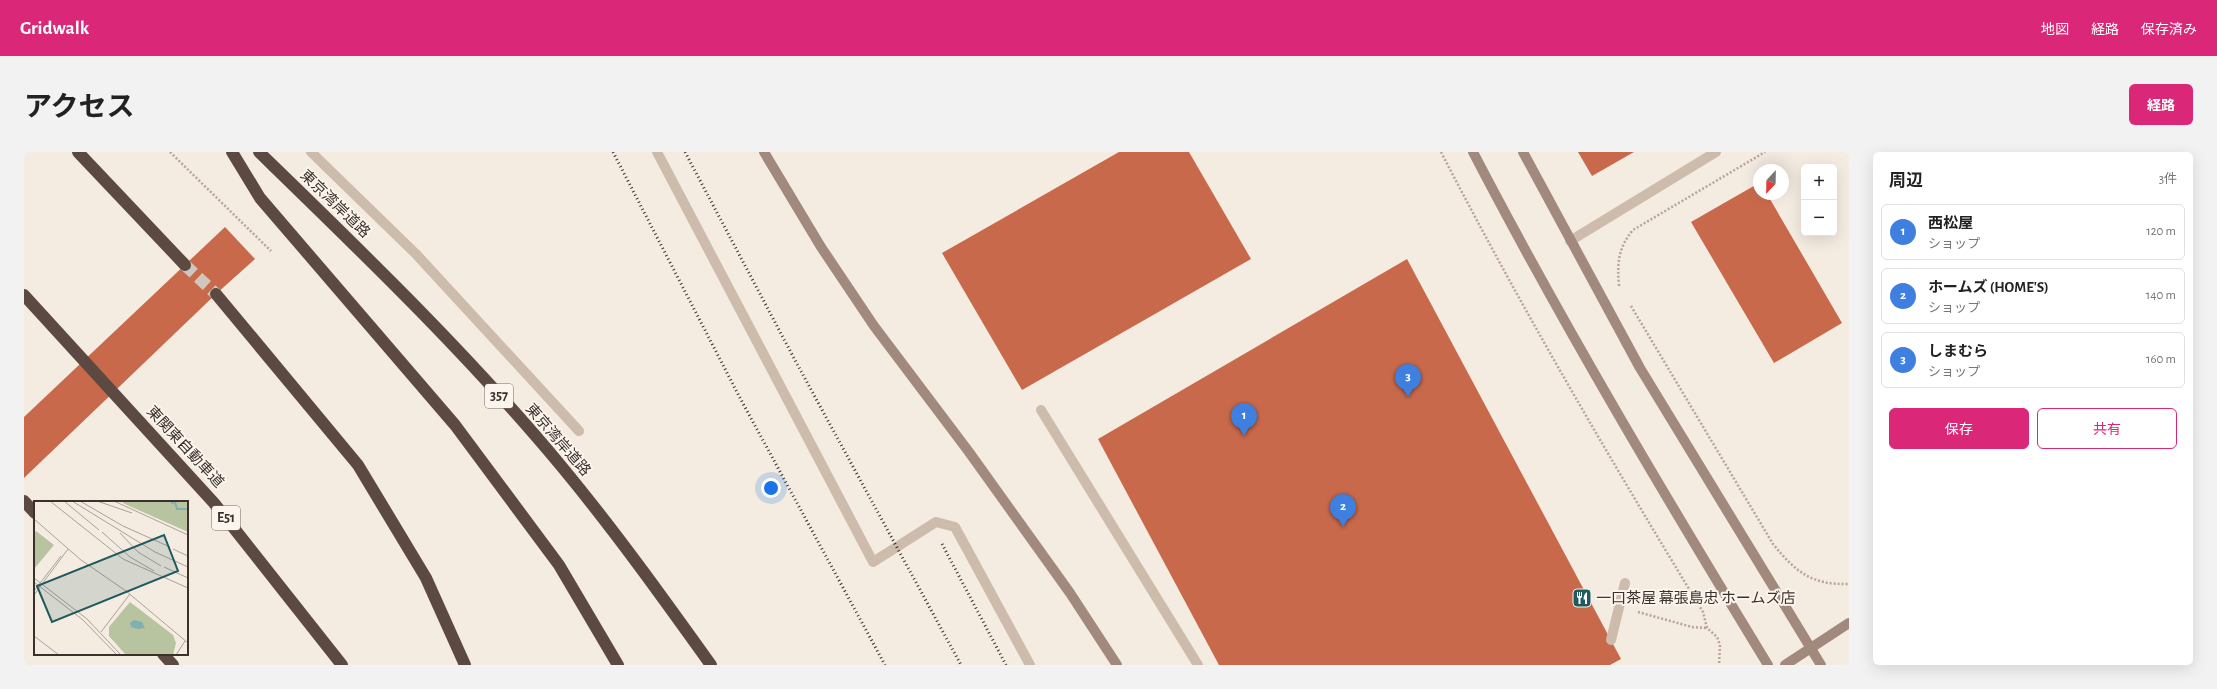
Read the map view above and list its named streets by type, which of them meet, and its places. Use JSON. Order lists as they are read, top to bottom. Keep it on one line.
{"streets":{"highway":["東京湾岸道路","357","東関東自動車道","E51"]},"places":{"restaurant":["一口茶屋 幕張島忠 ホームズ店"]},"north":"bottom","page":{"header":"Gridwalk","nav":["地図","経路","保存済み"],"title":"アクセス","buttons":["経路",["保存","共有"]],"heading":["周辺","3件"],"map_buttons":["+","−"],"list":[{"mark":"1","name":"西松屋","note":"ショップ","value":"120 m"},{"mark":"2","name":"ホームズ (HOME'S)","note":"ショップ","value":"140 m"},{"mark":"3","name":"しまむら","note":"ショップ","value":"160 m"}],"pins":["3","1","2"]}}
